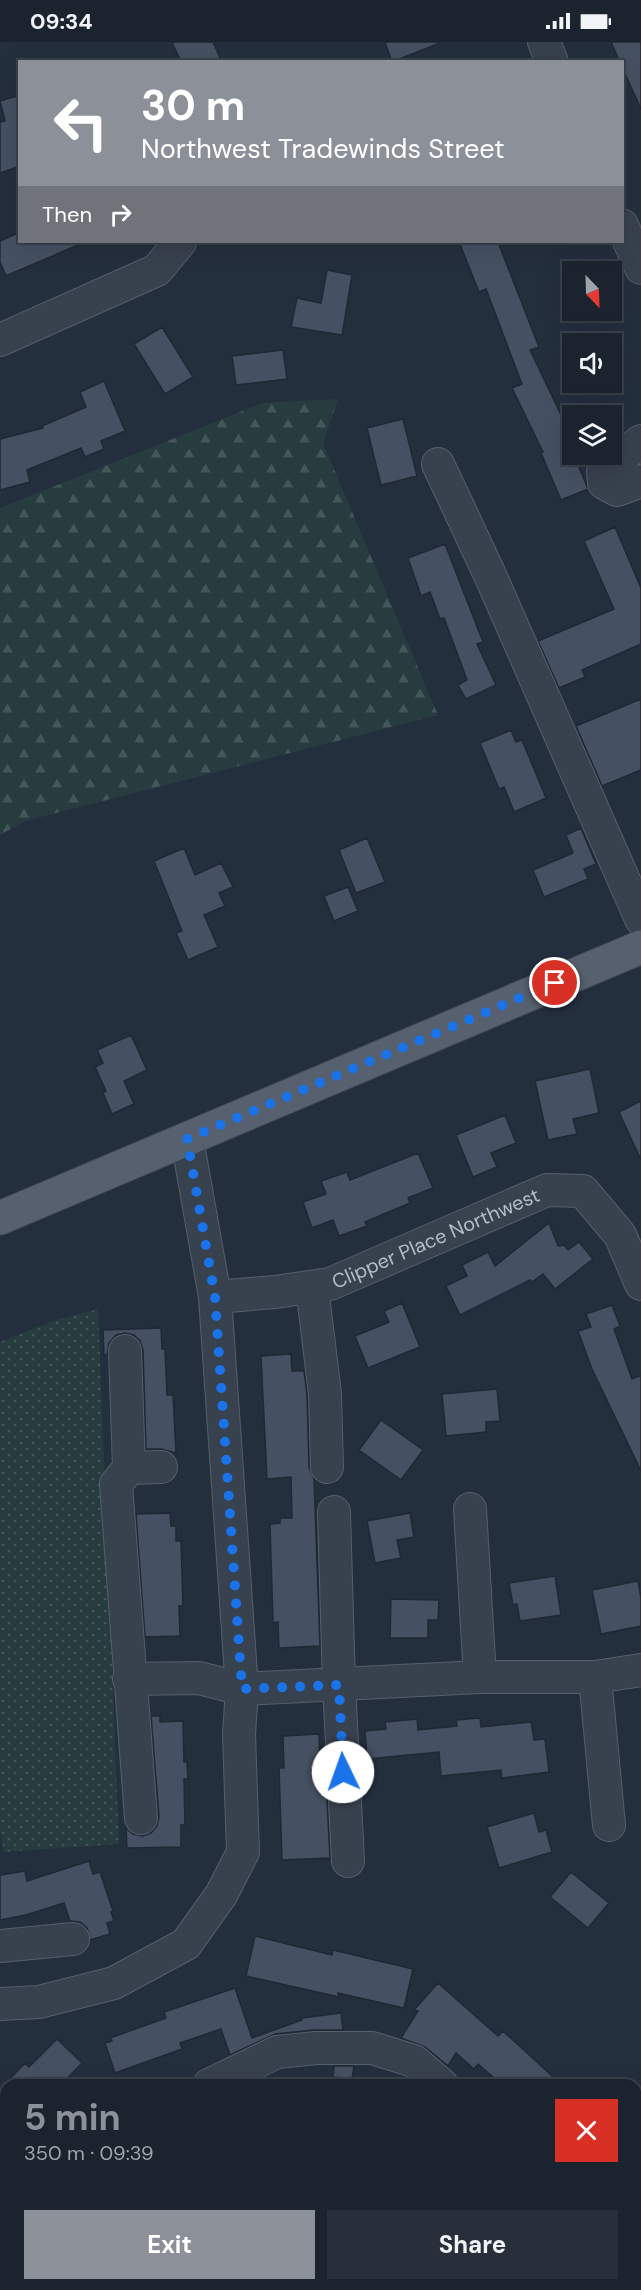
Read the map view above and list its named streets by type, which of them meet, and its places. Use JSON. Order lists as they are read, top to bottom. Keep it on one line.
{"streets":{"street":["Clipper Place Northwest"]},"north":"bottom right","page":{"status":"09:34","turn":["30 m","Northwest Tradewinds Street"],"then":"Then","heading":["5 min","350 m · 09:39"],"buttons":["Exit","Share"]}}
